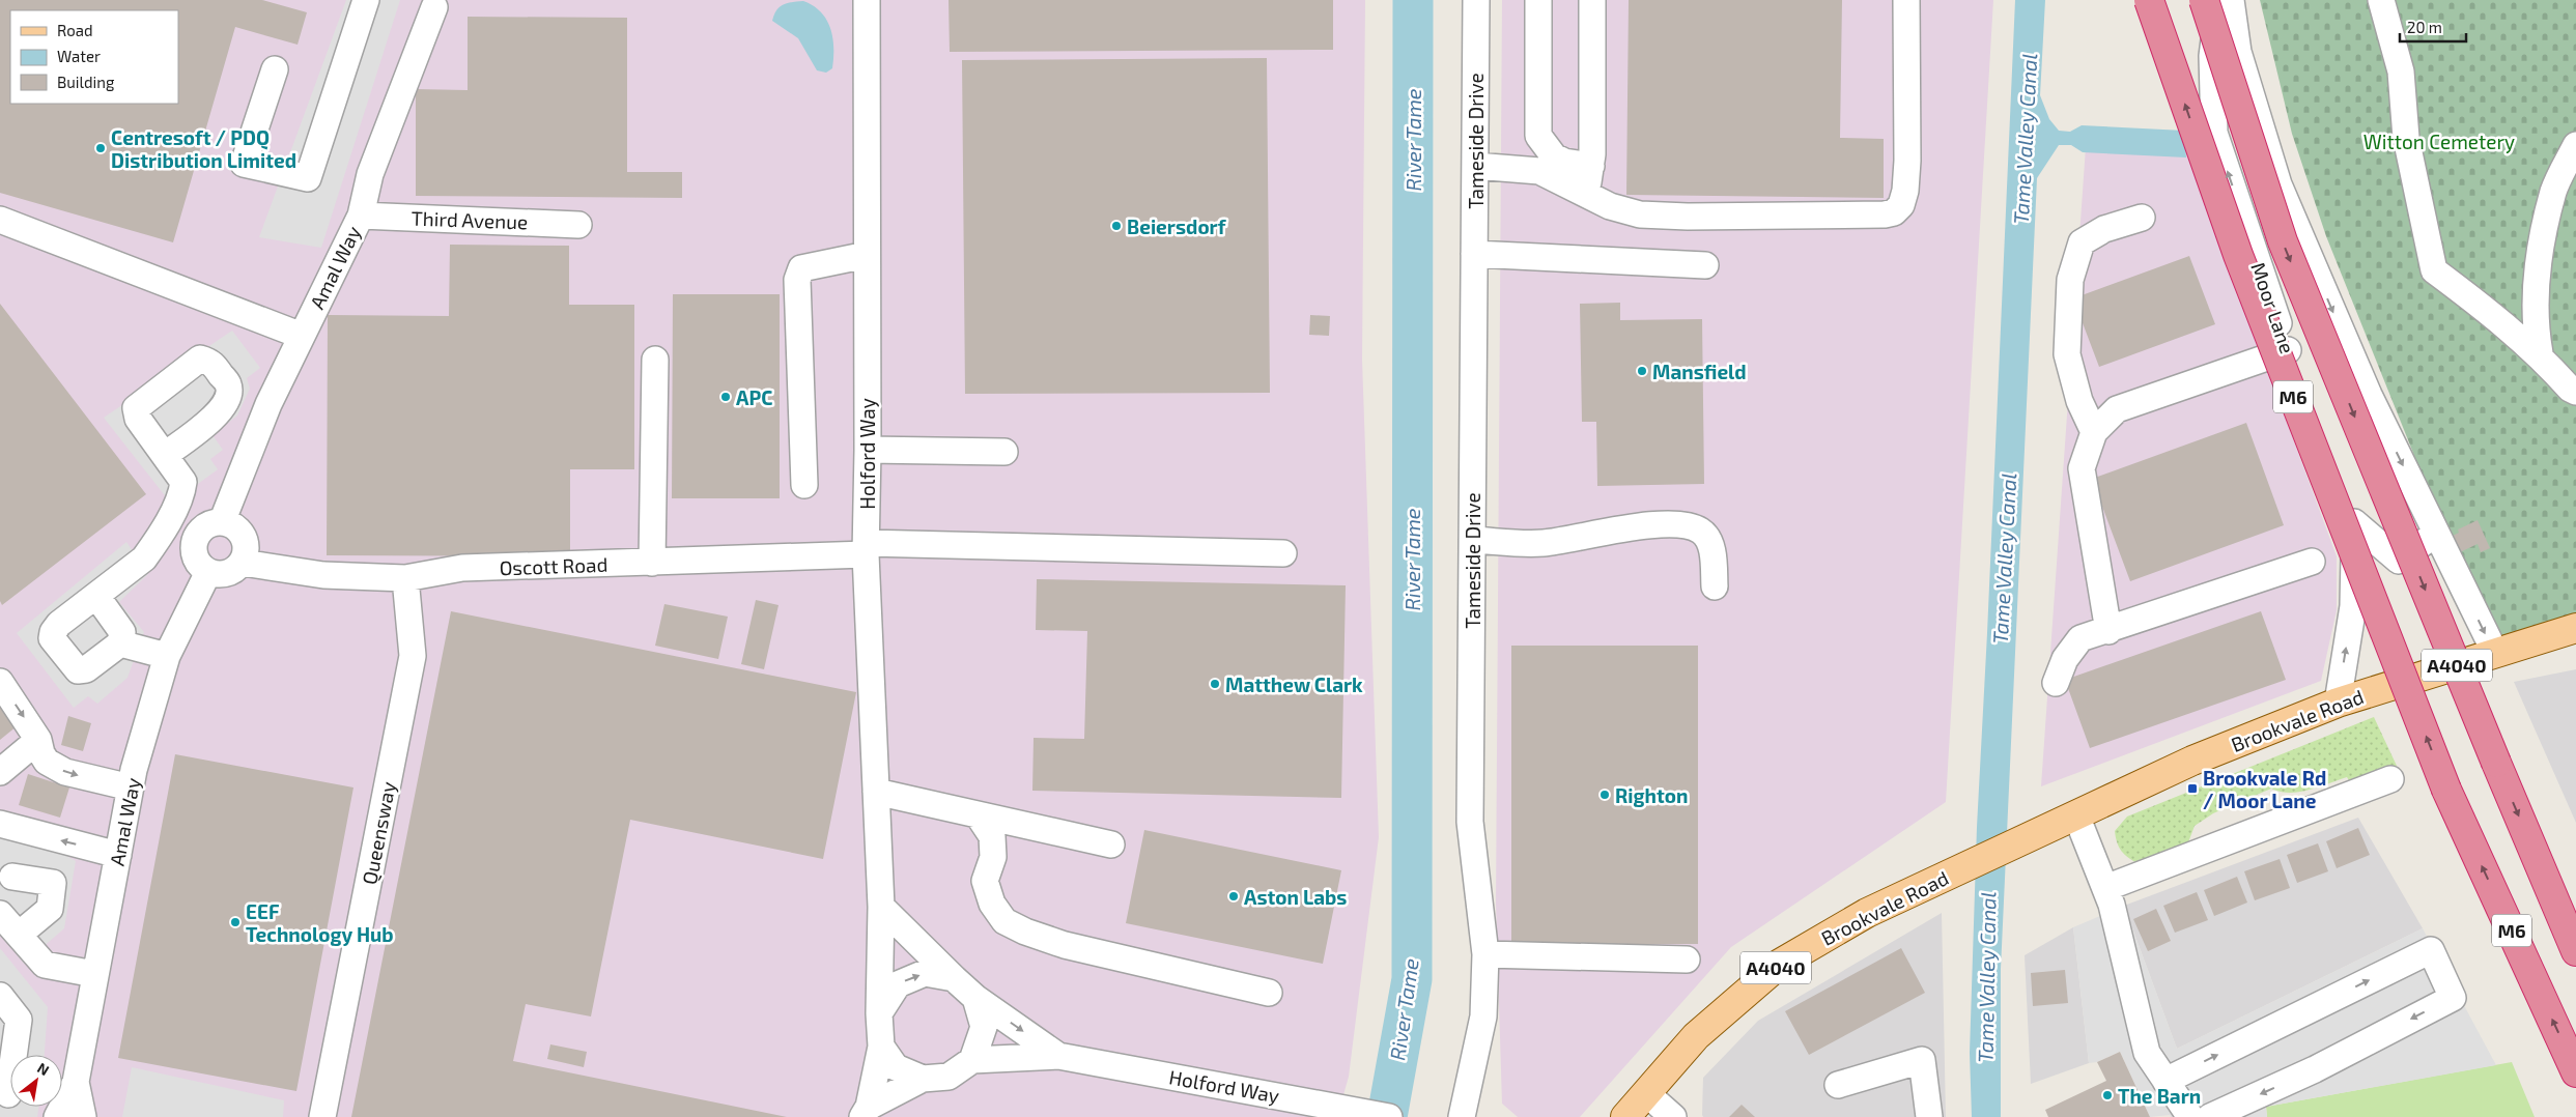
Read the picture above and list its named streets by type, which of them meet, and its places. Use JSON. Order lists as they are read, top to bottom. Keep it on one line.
{"streets":{"highway":["M6"],"main road":["A4040","Brookvale Road"],"street":["Tameside Drive","Third Avenue","Amal Way","Moor Lane","Holford Way","Oscott Road","Queensway"]},"crossings":[["Third Avenue","Amal Way"],["Amal Way","Oscott Road"],["Moor Lane","Brookvale Road"],["Holford Way","Oscott Road"],["Oscott Road","Queensway"]],"water":["Tame Valley Canal","River Tame"],"parks":["Witton Cemetery"],"places":{"other":["Centresoft / PDQ Distribution Limited","Beiersdorf","Mansfield","APC","Matthew Clark","Righton","Aston Labs","EEF Technology Hub","The Barn"],"transit":["Brookvale Rd / Moor Lane"]},"legend":["Road","Water","Building"],"scale_bar":"20 m","north":"top right"}
